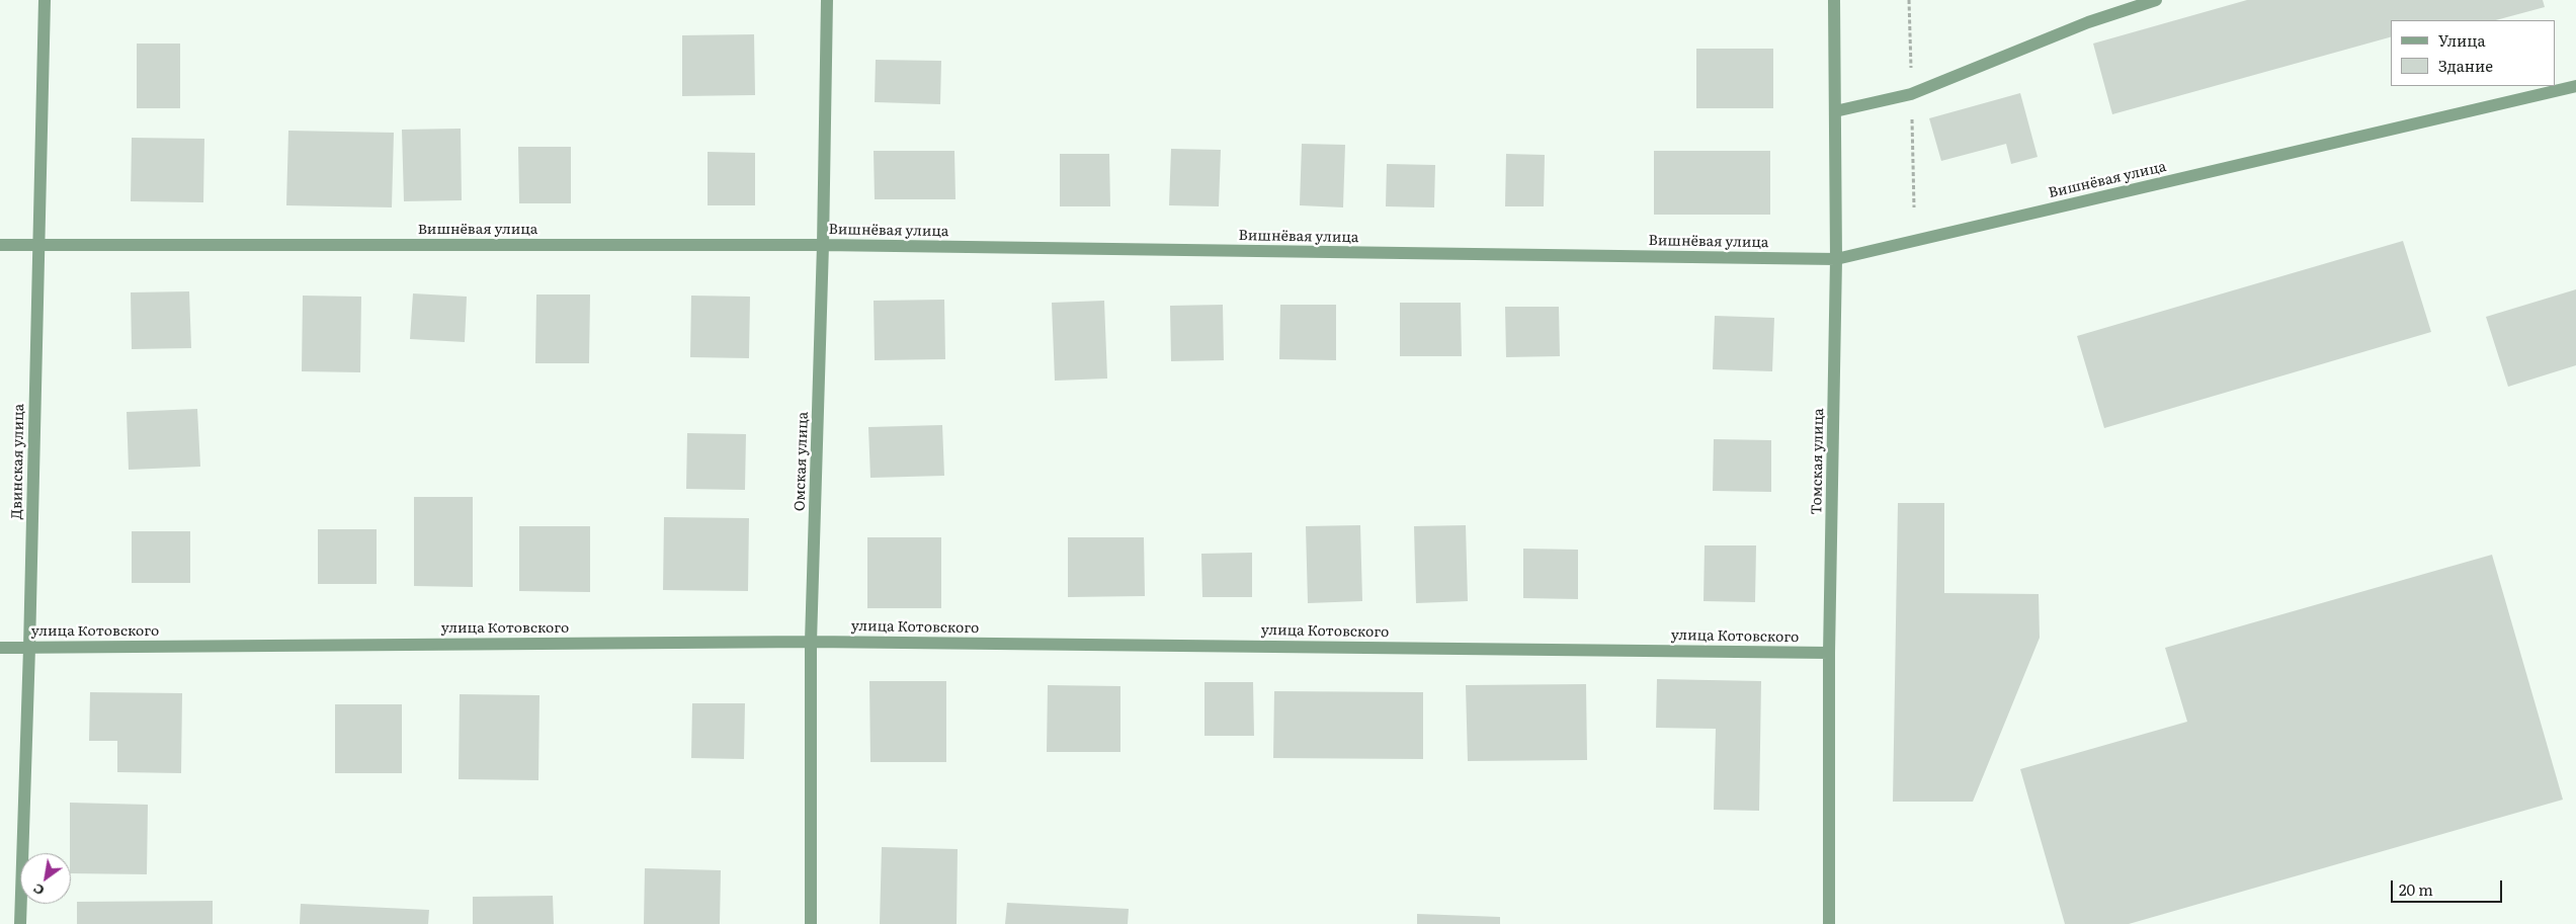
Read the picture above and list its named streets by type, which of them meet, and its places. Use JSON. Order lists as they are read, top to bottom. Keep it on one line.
{"streets":{"street":["Вишнёвая улица","Двинская улица","Омская улица","Томская улица","улица Котовского"]},"crossings":[["Вишнёвая улица","Двинская улица"],["Вишнёвая улица","Омская улица"],["Вишнёвая улица","Томская улица"],["Двинская улица","улица Котовского"],["Омская улица","улица Котовского"],["Томская улица","улица Котовского"]],"legend":["Улица","Здание"],"scale_bar":"20 m","north":"bottom left"}
